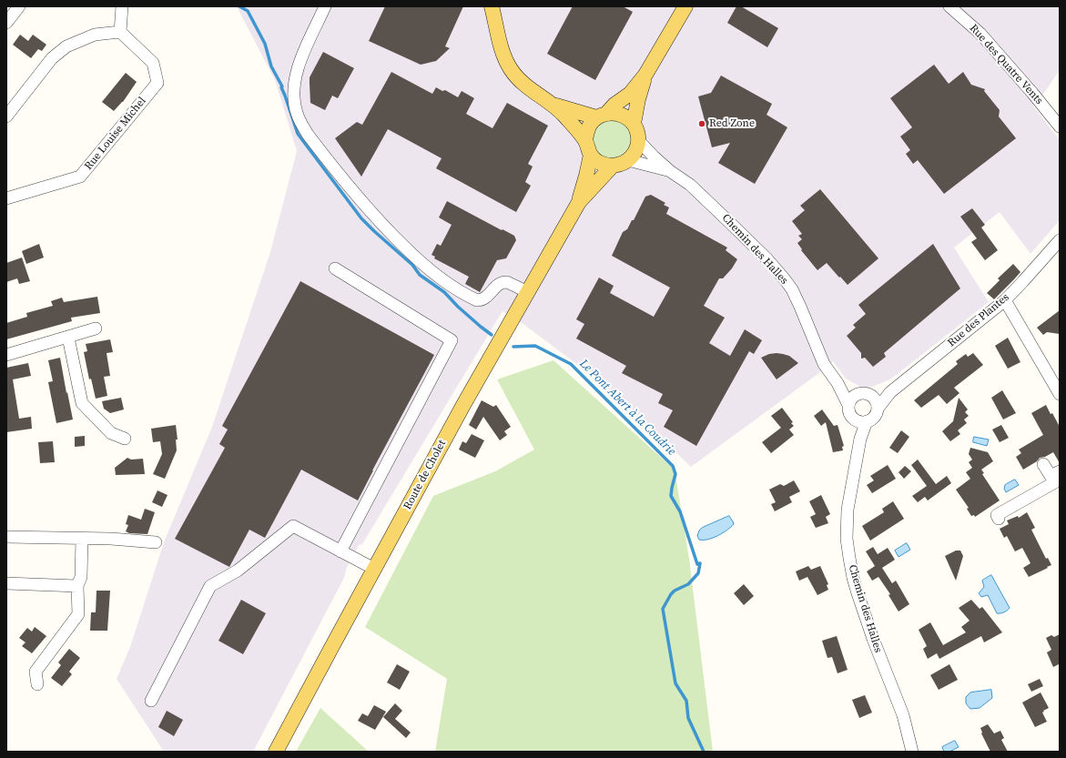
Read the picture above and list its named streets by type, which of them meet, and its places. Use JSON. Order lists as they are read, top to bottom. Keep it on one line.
{"streets":{"main road":["Route de Cholet"],"street":["Rue des Quatre Vents","Rue Louise Michel","Chemin des Halles","Rue des Plantes"]},"crossings":[["Chemin des Halles","Rue des Plantes"],["Chemin des Halles","Route de Cholet"]],"water":["Le Pont Abert à la Coudrie"],"places":["Red Zone"]}
